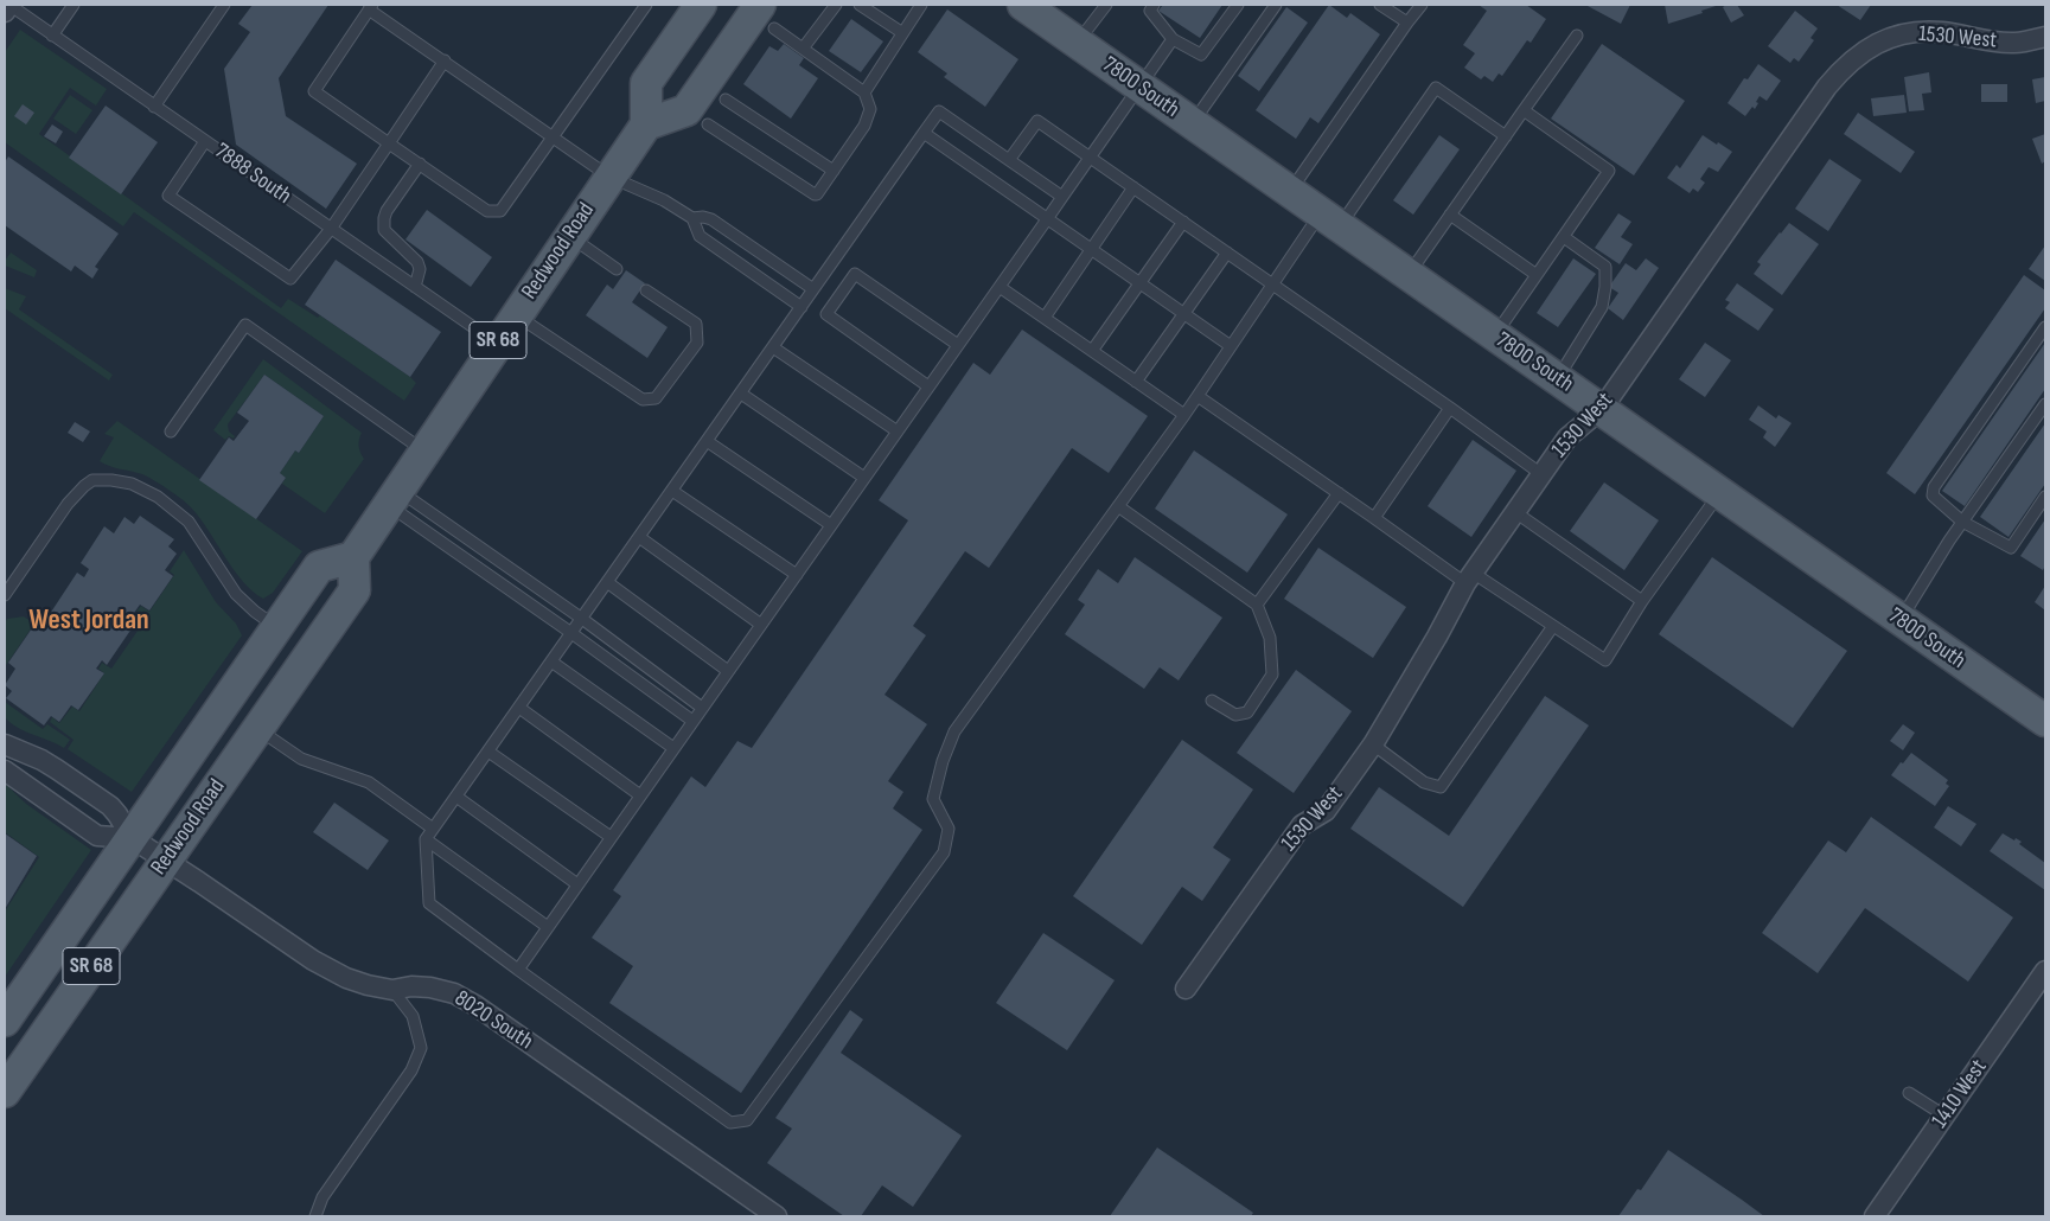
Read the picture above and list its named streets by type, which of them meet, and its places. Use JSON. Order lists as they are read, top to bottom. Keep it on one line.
{"streets":{"main road":["7800 South","Redwood Road","SR 68"],"street":["1530 West","8020 South","1410 West"],"lane":["7888 South"]},"crossings":[["1530 West","7800 South"],["7888 South","Redwood Road"],["Redwood Road","8020 South"]],"districts":["West Jordan"]}
